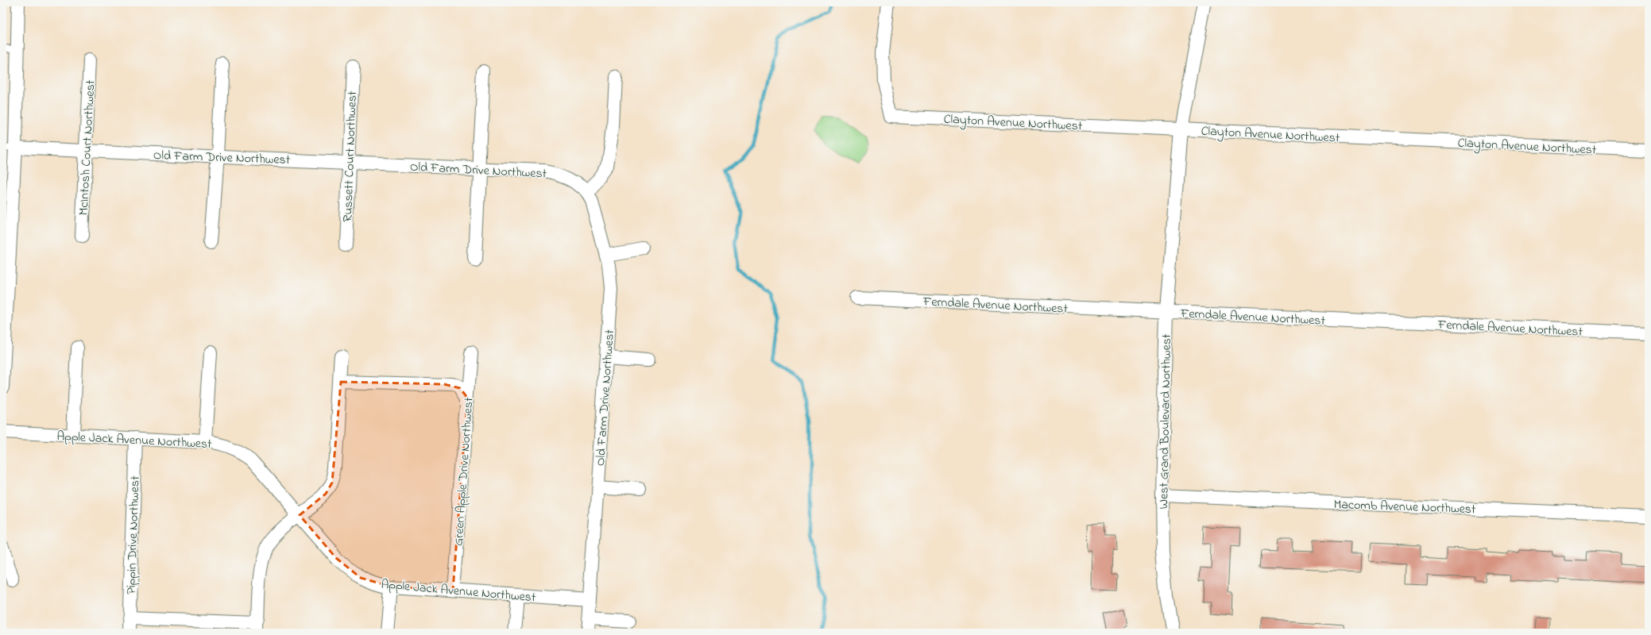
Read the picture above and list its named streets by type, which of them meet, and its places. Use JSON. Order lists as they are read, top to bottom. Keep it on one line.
{"streets":{"street":["Clayton Avenue Northwest","McIntosh Court Northwest","Old Farm Drive Northwest","Russett Court Northwest","Ferndale Avenue Northwest","West Grand Boulevard Northwest","Apple Jack Avenue Northwest","Green Apple Drive Northwest","Macomb Avenue Northwest","Pippin Drive Northwest"]},"crossings":[["Clayton Avenue Northwest","West Grand Boulevard Northwest"],["McIntosh Court Northwest","Old Farm Drive Northwest"],["Old Farm Drive Northwest","Russett Court Northwest"],["Old Farm Drive Northwest","Apple Jack Avenue Northwest"],["Ferndale Avenue Northwest","West Grand Boulevard Northwest"],["West Grand Boulevard Northwest","Macomb Avenue Northwest"],["Apple Jack Avenue Northwest","Green Apple Drive Northwest"],["Apple Jack Avenue Northwest","Pippin Drive Northwest"]]}
